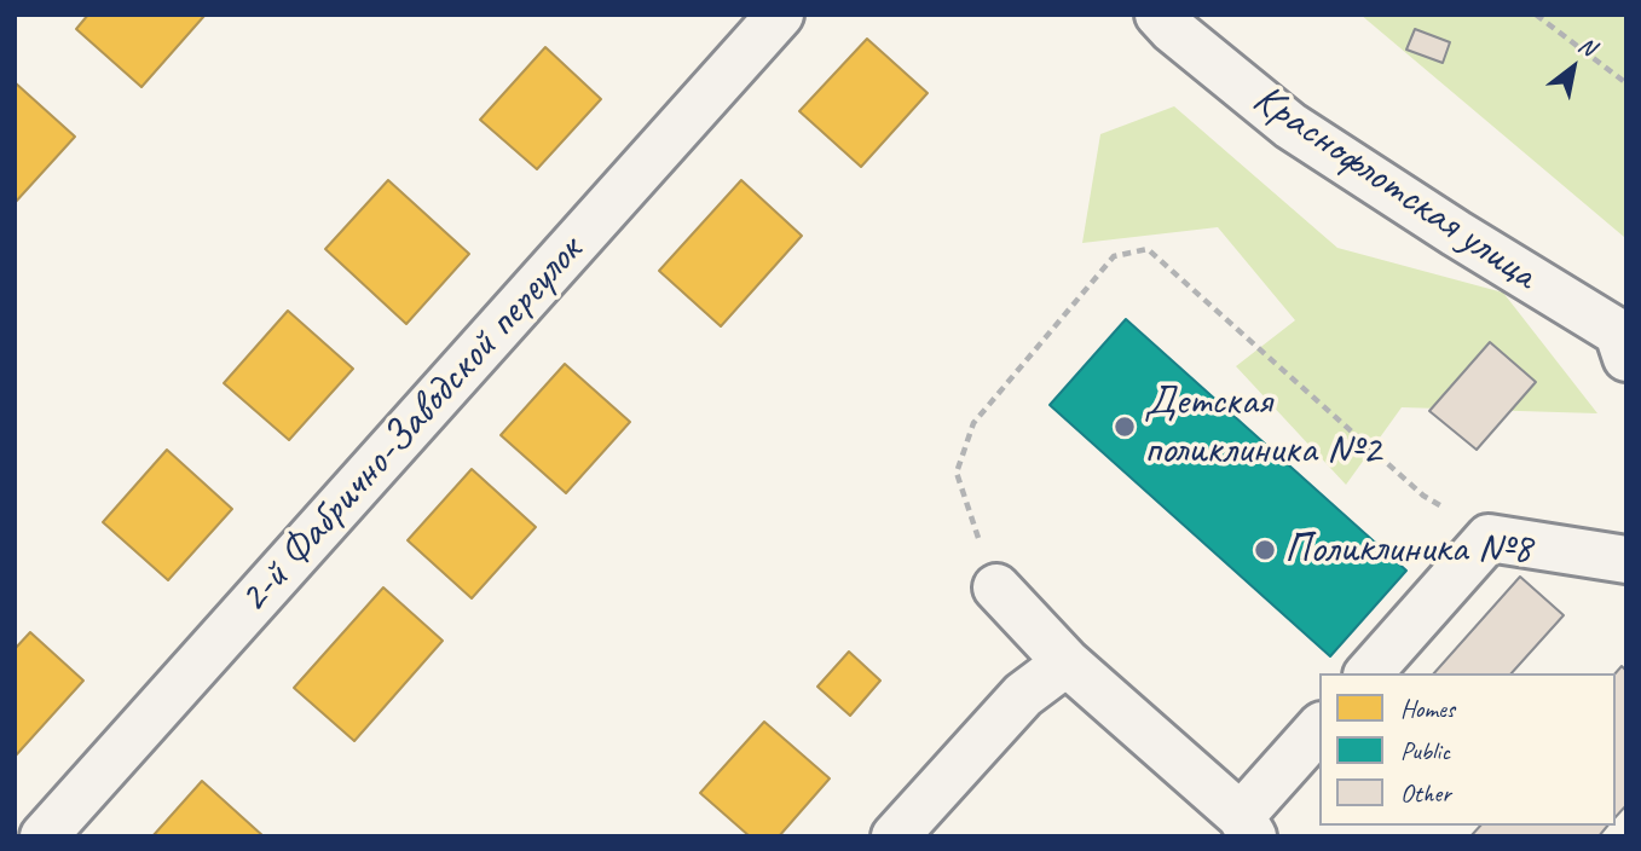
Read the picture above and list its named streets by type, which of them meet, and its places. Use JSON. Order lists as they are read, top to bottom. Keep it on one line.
{"streets":{"street":["Краснофлотская улица","2-й Фабрично-Заводской переулок"]},"places":["Детская поликлиника №2","Поликлиника №8"],"legend":["Homes","Public","Other"],"north":"top right"}
